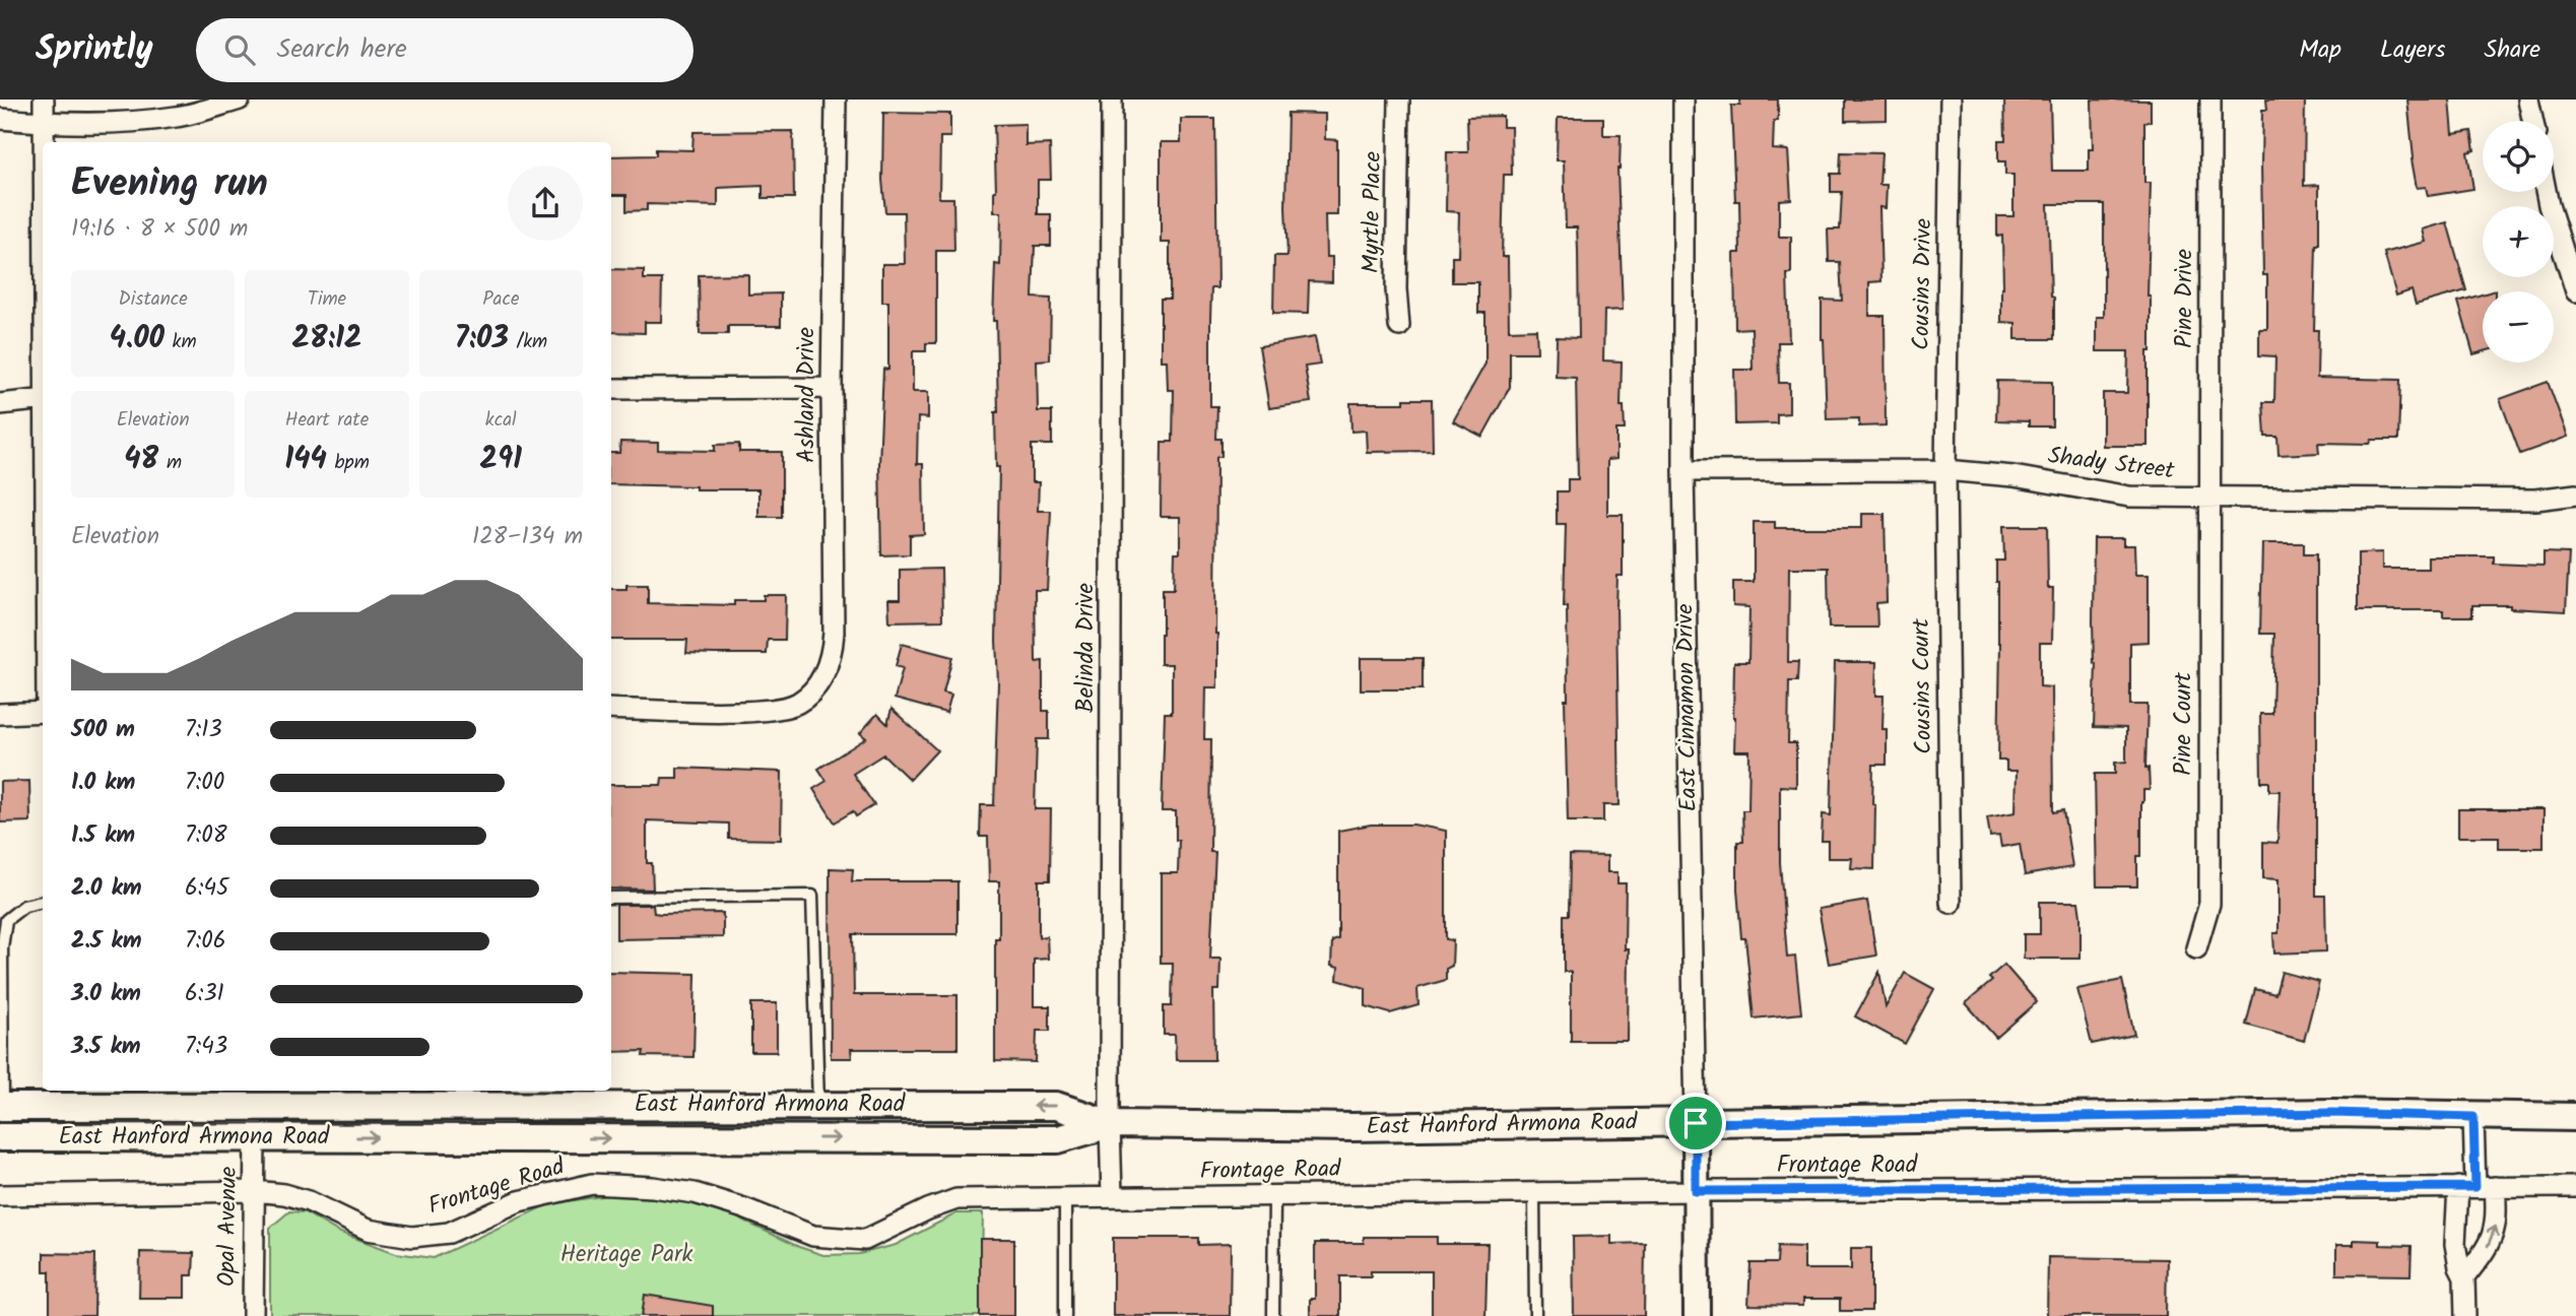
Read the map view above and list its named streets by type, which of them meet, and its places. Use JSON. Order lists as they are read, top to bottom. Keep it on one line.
{"streets":{"main road":["East Hanford Armona Road"],"street":["Myrtle Place","Cousins Drive","Pine Drive","Ashland Drive","Shady Street","Belinda Drive","Cousins Court","East Cinnamon Drive","Pine Court","Frontage Road","Opal Avenue"]},"crossings":[["Cousins Drive","Shady Street"],["Cousins Drive","Cousins Court"],["Pine Drive","Shady Street"],["Pine Drive","Pine Court"],["Shady Street","Cousins Court"],["Shady Street","East Cinnamon Drive"],["Shady Street","Pine Court"],["Belinda Drive","East Hanford Armona Road"],["Belinda Drive","Frontage Road"],["East Cinnamon Drive","East Hanford Armona Road"],["East Cinnamon Drive","Frontage Road"],["East Hanford Armona Road","Opal Avenue"],["Frontage Road","Opal Avenue"]],"parks":["Heritage Park"],"page":{"header":"Sprintly","search":"Search here","nav":["Map","Layers","Share"],"map_buttons":["+","−"],"heading":["Evening run","19:16 · 8 × 500 m"],"stats":[["Distance","4.00 km"],["Time","28:12"],["Pace","7:03 /km"],["Elevation","48 m"],["Heart rate","144 bpm"],["kcal","291"]],"chart":["Elevation","128–134 m"],"list":[{"name":"500 m","note":"7:13"},{"name":"1.0 km","note":"7:00"},{"name":"1.5 km","note":"7:08"},{"name":"2.0 km","note":"6:45"},{"name":"2.5 km","note":"7:06"},{"name":"3.0 km","note":"6:31"},{"name":"3.5 km","note":"7:43"}]}}
